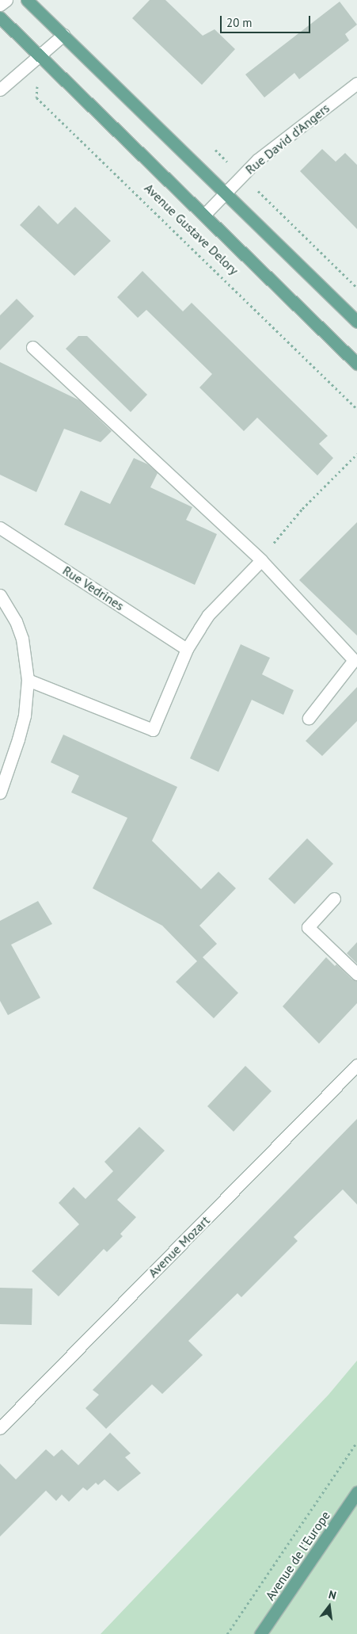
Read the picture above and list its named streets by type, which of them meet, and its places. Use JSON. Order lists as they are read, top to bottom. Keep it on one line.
{"streets":{"main road":["Avenue Gustave Delory","Avenue de l'Europe"],"street":["Rue David d'Angers","Rue Vedrines","Avenue Mozart"]},"crossings":[["Rue David d'Angers","Avenue Gustave Delory"]],"scale_bar":"20 m","north":"top"}
